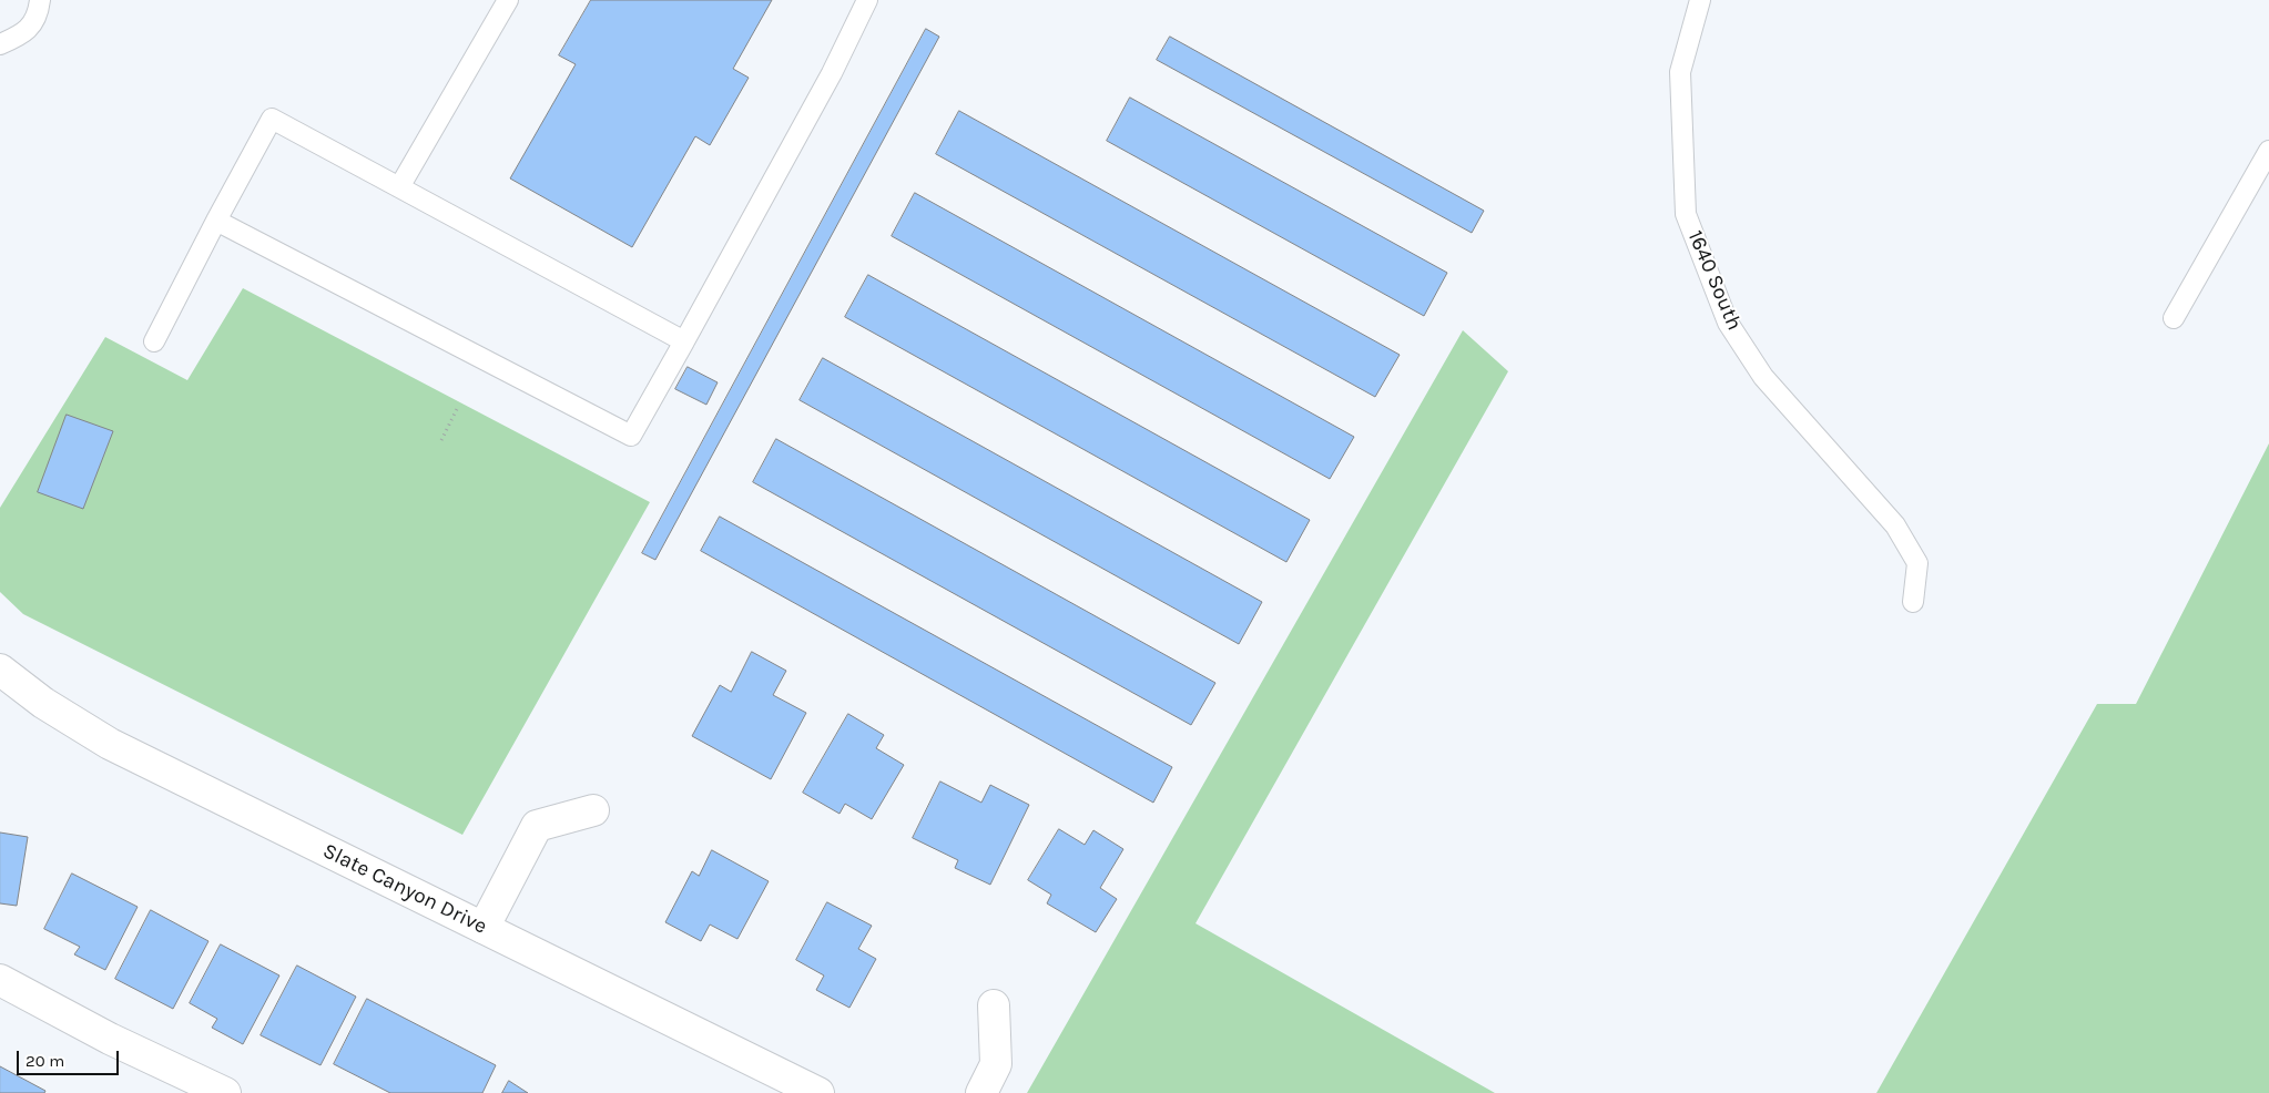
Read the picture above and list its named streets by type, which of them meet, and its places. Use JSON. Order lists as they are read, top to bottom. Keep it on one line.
{"streets":{"street":["Slate Canyon Drive"],"lane":["1640 South"]},"scale_bar":"20 m"}
